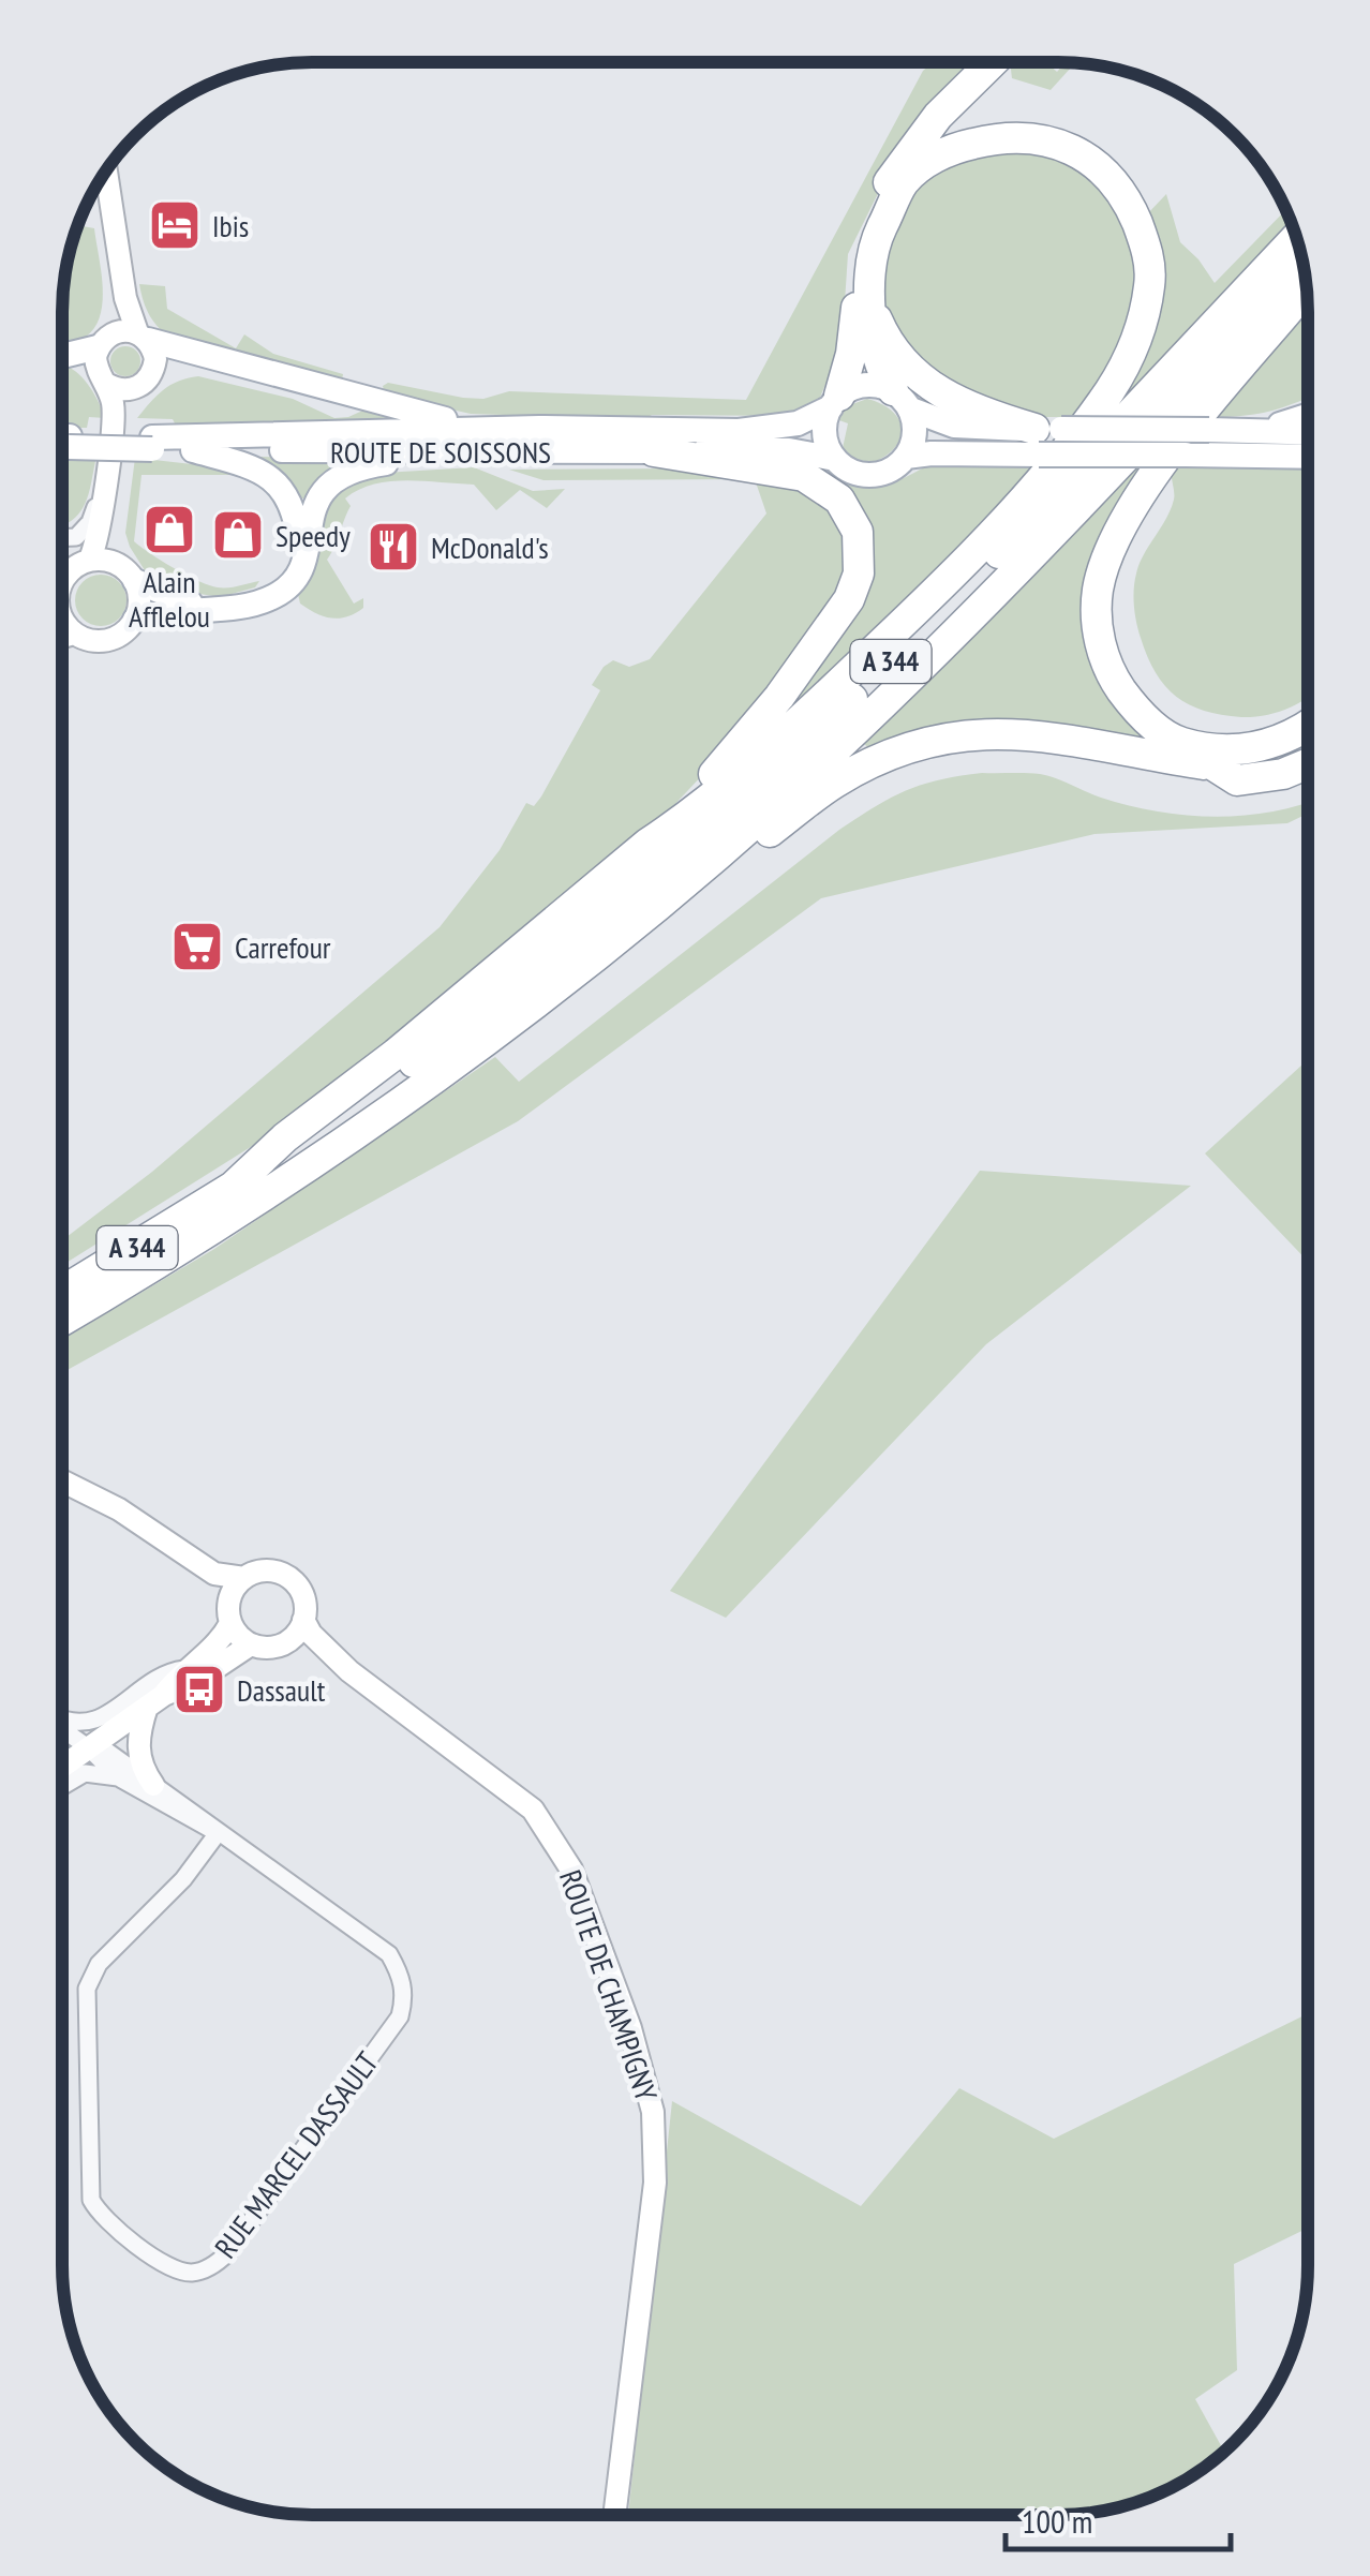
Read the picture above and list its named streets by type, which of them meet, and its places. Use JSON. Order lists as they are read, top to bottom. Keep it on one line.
{"streets":{"highway":["A 344"],"main road":["ROUTE DE SOISSONS"],"street":["ROUTE DE CHAMPIGNY","RUE MARCEL DASSAULT"]},"places":{"hotel":["Ibis"],"shop":["Alain Afflelou","Speedy"],"restaurant":["McDonald's"],"supermarket":["Carrefour"],"bus stop":["Dassault"]},"scale_bar":"100 m"}
